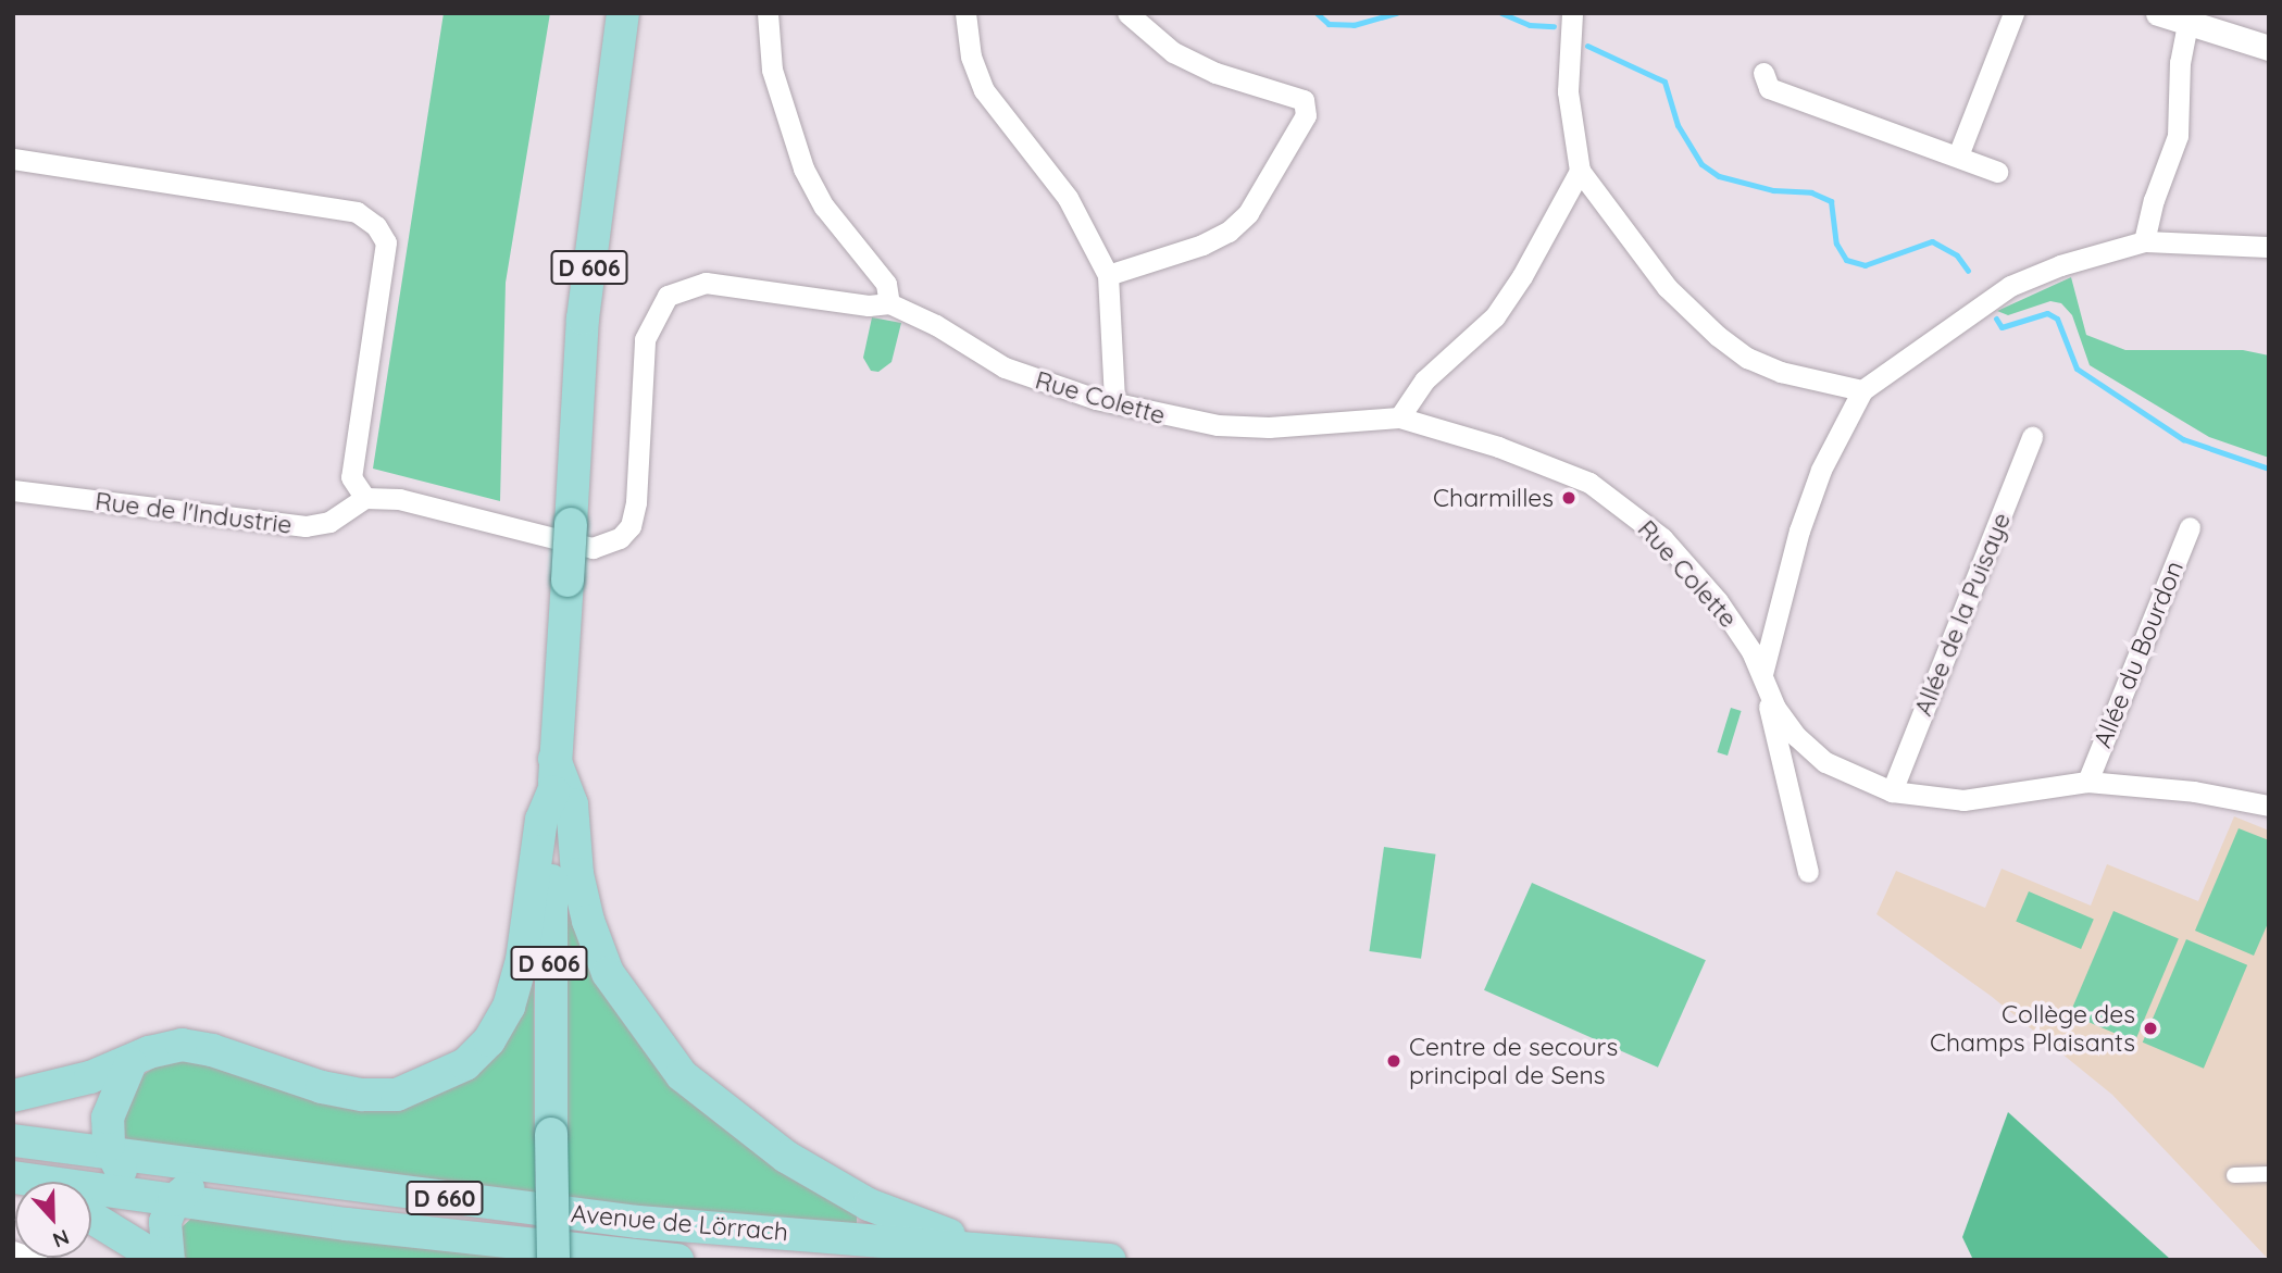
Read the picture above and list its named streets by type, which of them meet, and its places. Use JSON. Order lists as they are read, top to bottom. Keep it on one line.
{"streets":{"main road":["D 606","D 660","Avenue de Lörrach"],"street":["Rue Colette","Rue de l'Industrie","Allée de la Puisaye","Allée du Bourdon"]},"crossings":[["Rue Colette","Allée de la Puisaye"],["Rue Colette","Allée du Bourdon"],["D 660","Avenue de Lörrach"]],"places":["Charmilles","Collège des Champs Plaisants","Centre de secours principal de Sens"],"north":"bottom"}
